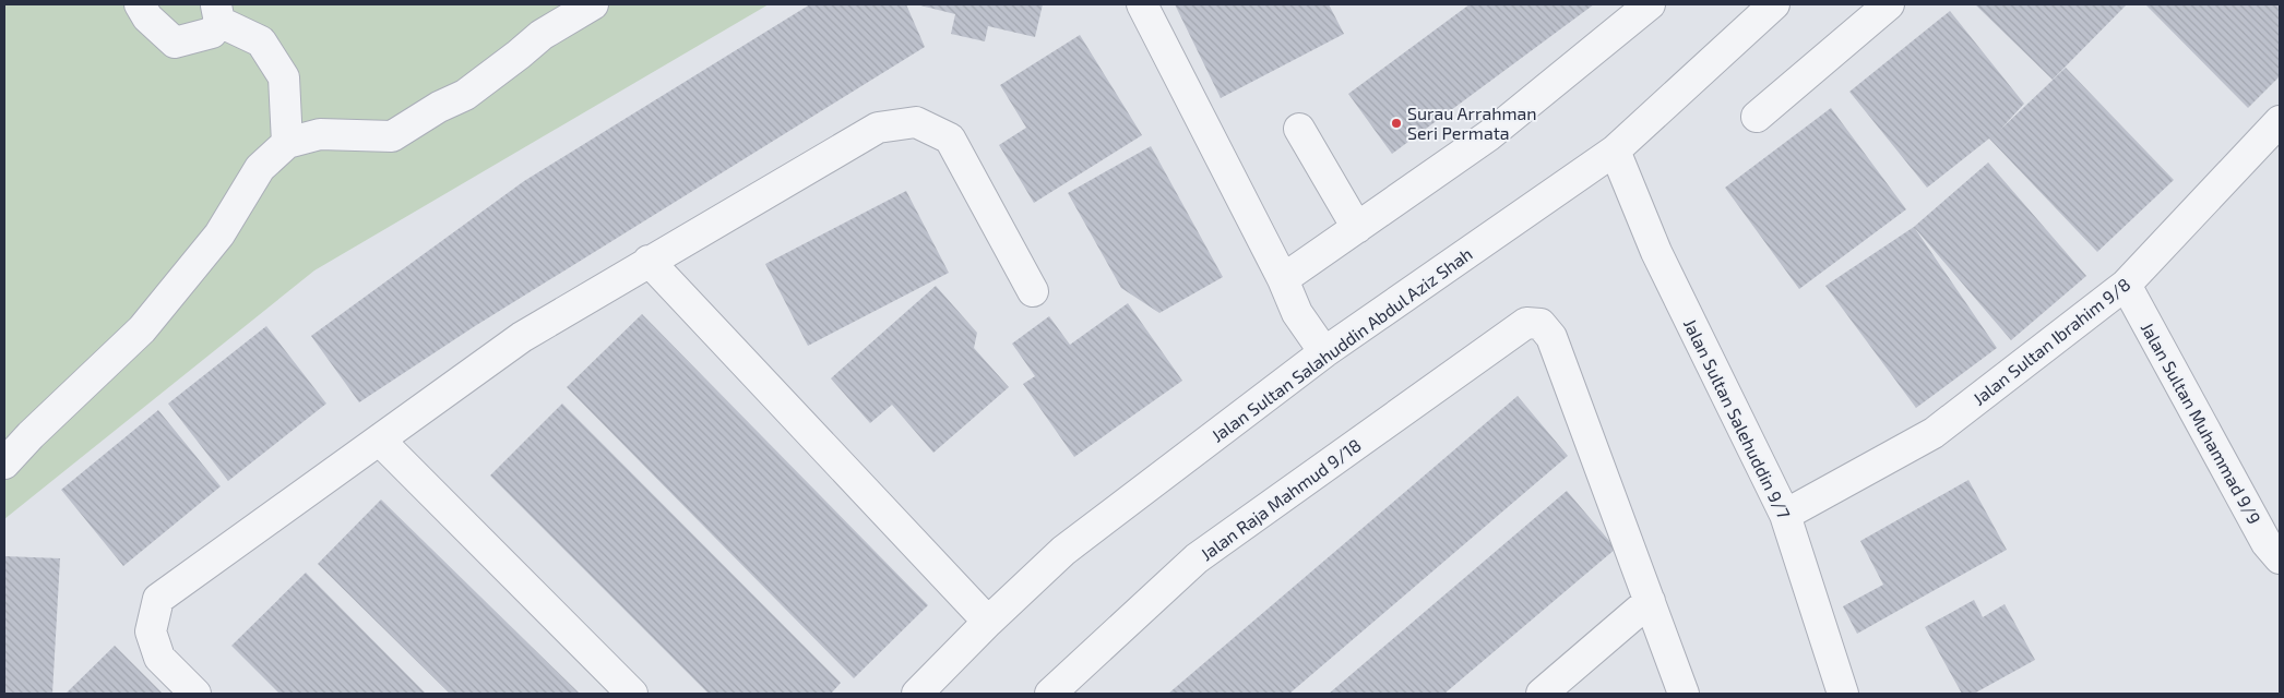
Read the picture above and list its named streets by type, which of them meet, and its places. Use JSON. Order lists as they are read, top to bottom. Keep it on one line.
{"streets":{"street":["Jalan Sultan Ibrahim 9/8","Jalan Sultan Salahuddin Abdul Aziz Shah","Jalan Sultan Salehuddin 9/7","Jalan Sultan Muhammad 9/9","Jalan Raja Mahmud 9/18"]},"crossings":[["Jalan Sultan Ibrahim 9/8","Jalan Sultan Salehuddin 9/7"],["Jalan Sultan Ibrahim 9/8","Jalan Sultan Muhammad 9/9"],["Jalan Sultan Salahuddin Abdul Aziz Shah","Jalan Sultan Salehuddin 9/7"]],"places":["Surau Arrahman Seri Permata"]}
